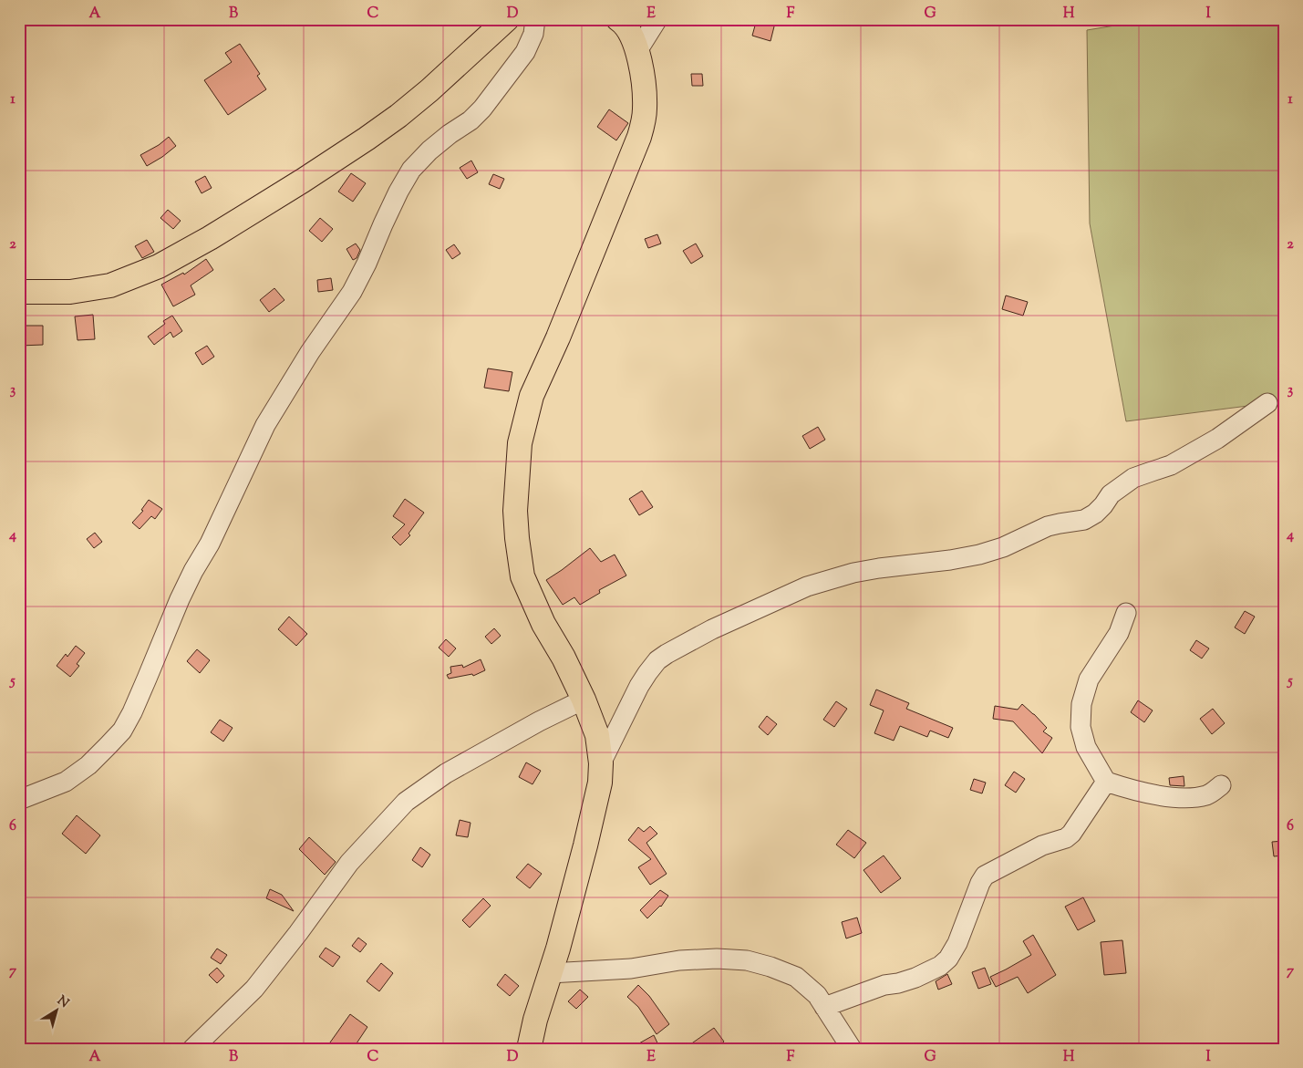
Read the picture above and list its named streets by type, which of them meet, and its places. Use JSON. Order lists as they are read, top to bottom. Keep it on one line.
{"north":"top right","grid":{"columns":["A","B","C","D","E","F","G","H","I"],"rows":["1","2","3","4","5","6","7"]}}
